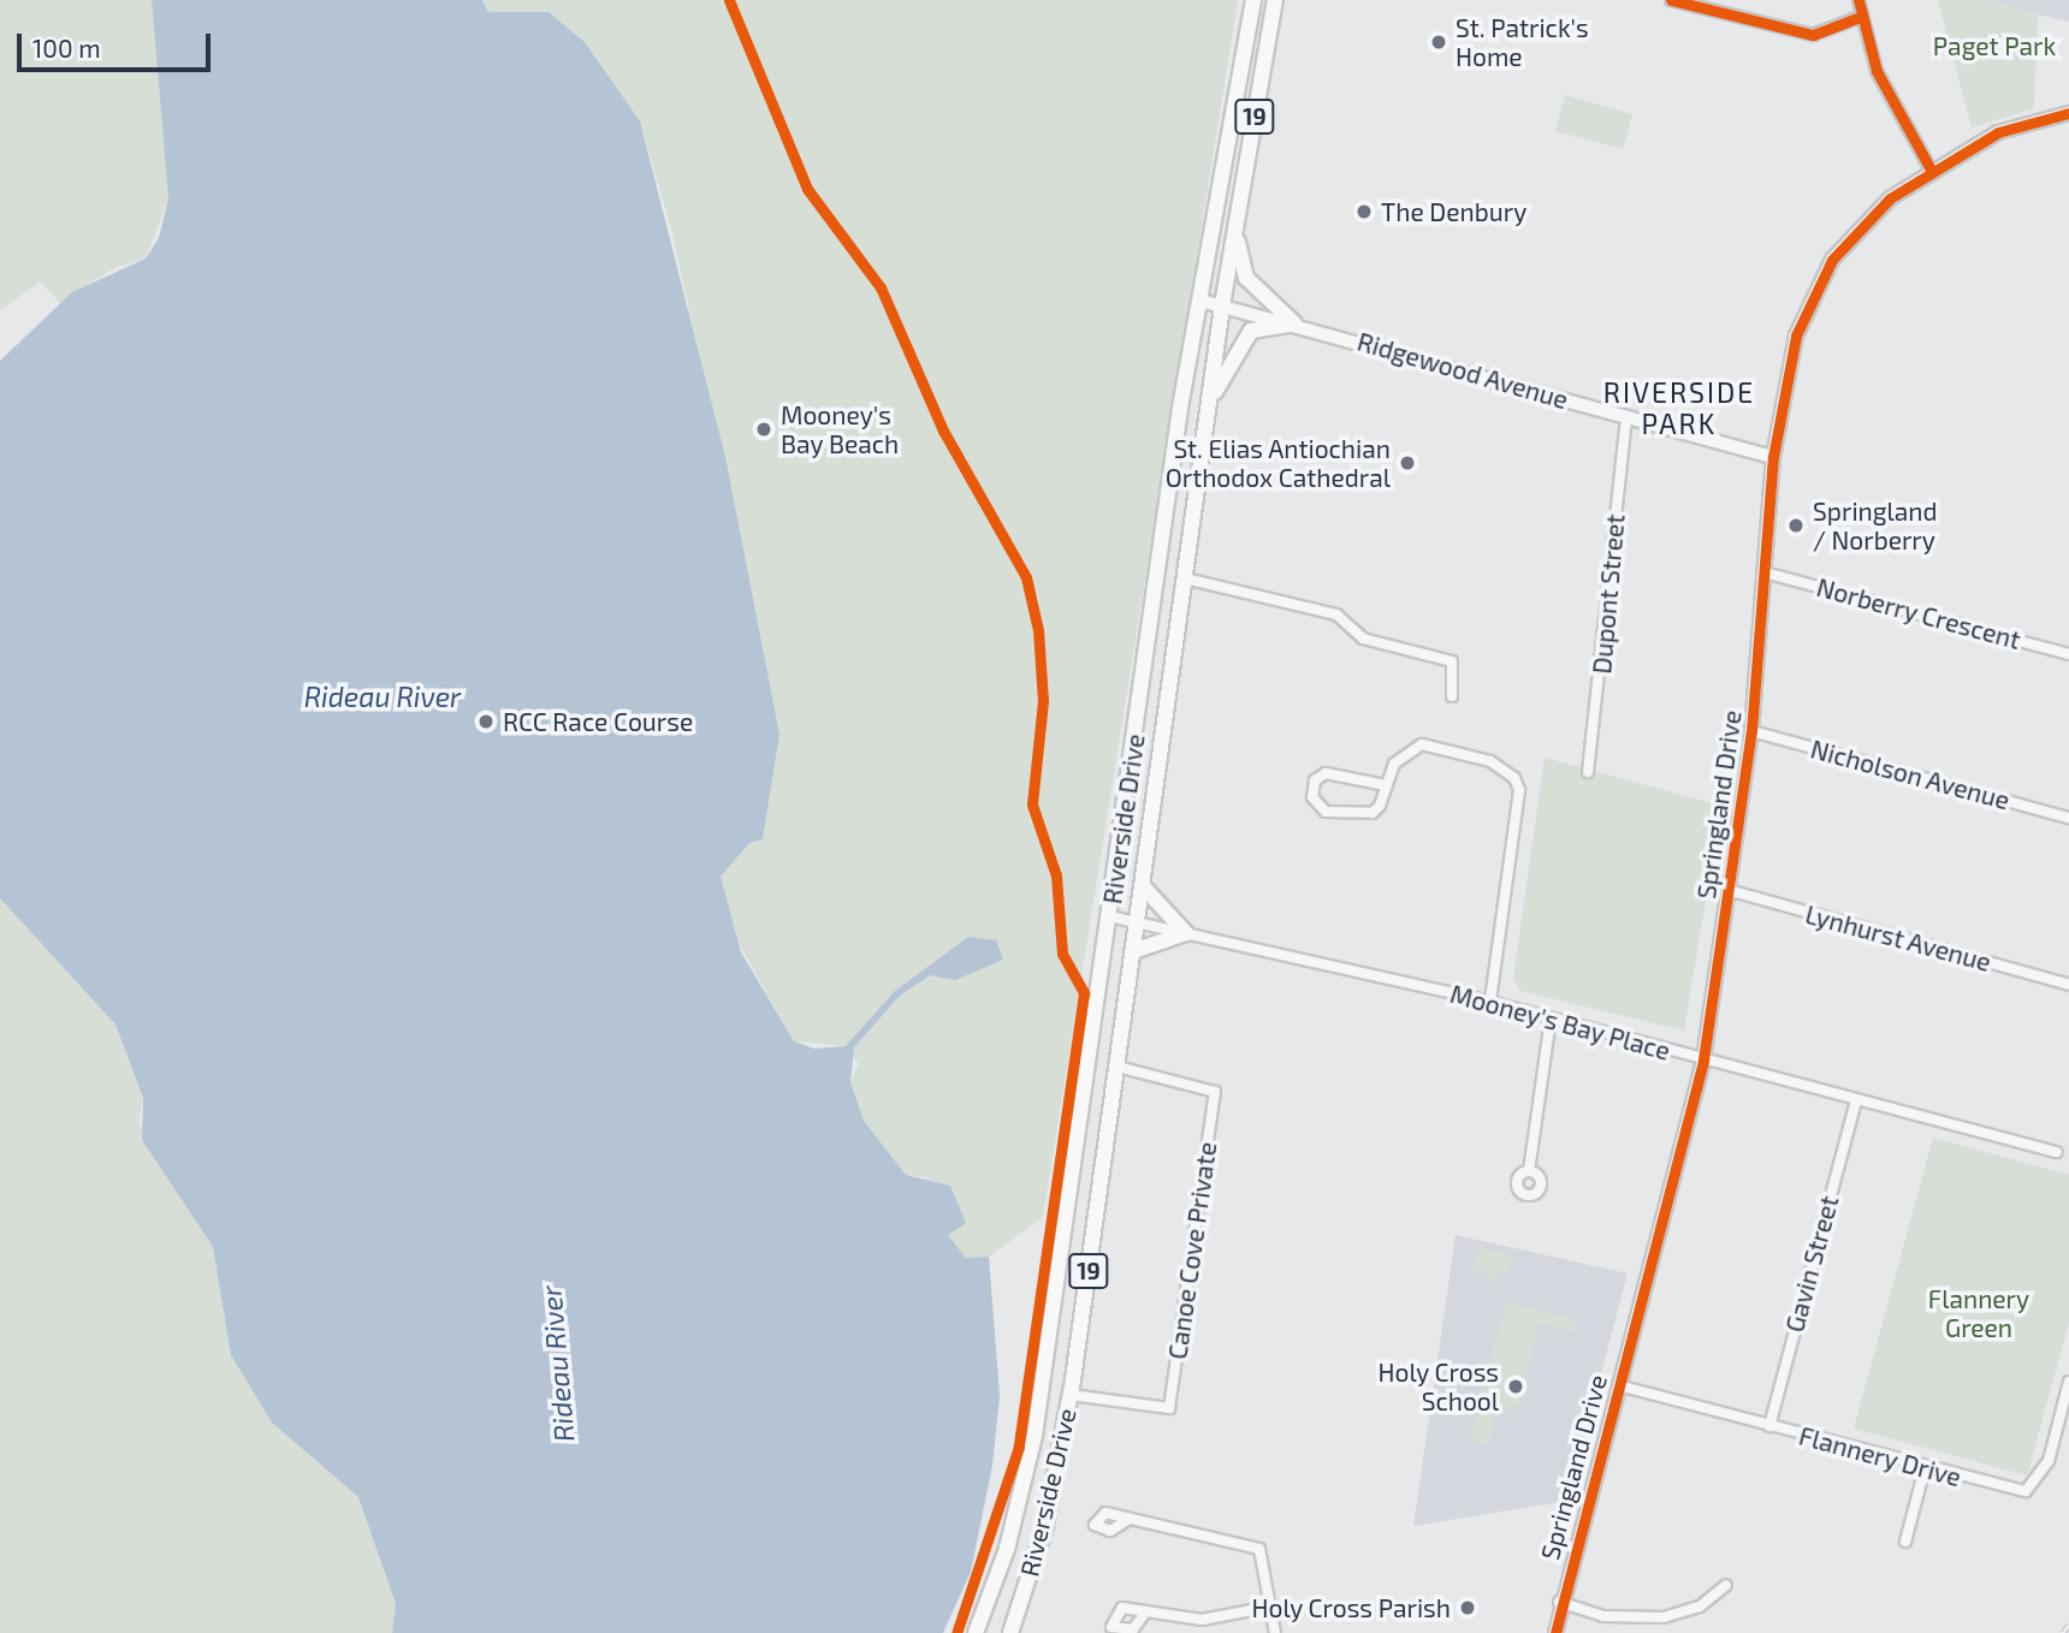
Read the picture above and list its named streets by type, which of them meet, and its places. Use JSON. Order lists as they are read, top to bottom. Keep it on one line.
{"streets":{"main road":["19","Riverside Drive"],"street":["Ridgewood Avenue","Dupont Street","Norberry Crescent","Nicholson Avenue","Springland Drive","Lynhurst Avenue","Mooney's Bay Place","Canoe Cove Private","Gavin Street","Flannery Drive"]},"crossings":[["Ridgewood Avenue","Dupont Street"],["Ridgewood Avenue","Springland Drive"],["Ridgewood Avenue","Riverside Drive"],["Norberry Crescent","Springland Drive"],["Nicholson Avenue","Springland Drive"],["Springland Drive","Lynhurst Avenue"],["Springland Drive","Mooney's Bay Place"],["Springland Drive","Flannery Drive"],["Riverside Drive","Mooney's Bay Place"],["Riverside Drive","Canoe Cove Private"],["Mooney's Bay Place","Gavin Street"],["Gavin Street","Flannery Drive"]],"districts":["RIVERSIDE PARK"],"water":["Rideau River"],"parks":["Paget Park","Flannery Green"],"places":["St. Patrick's Home","The Denbury","Mooney's Bay Beach","St. Elias Antiochian Orthodox Cathedral","Springland / Norberry","RCC Race Course","Holy Cross School","Holy Cross Parish"],"scale_bar":"100 m"}
